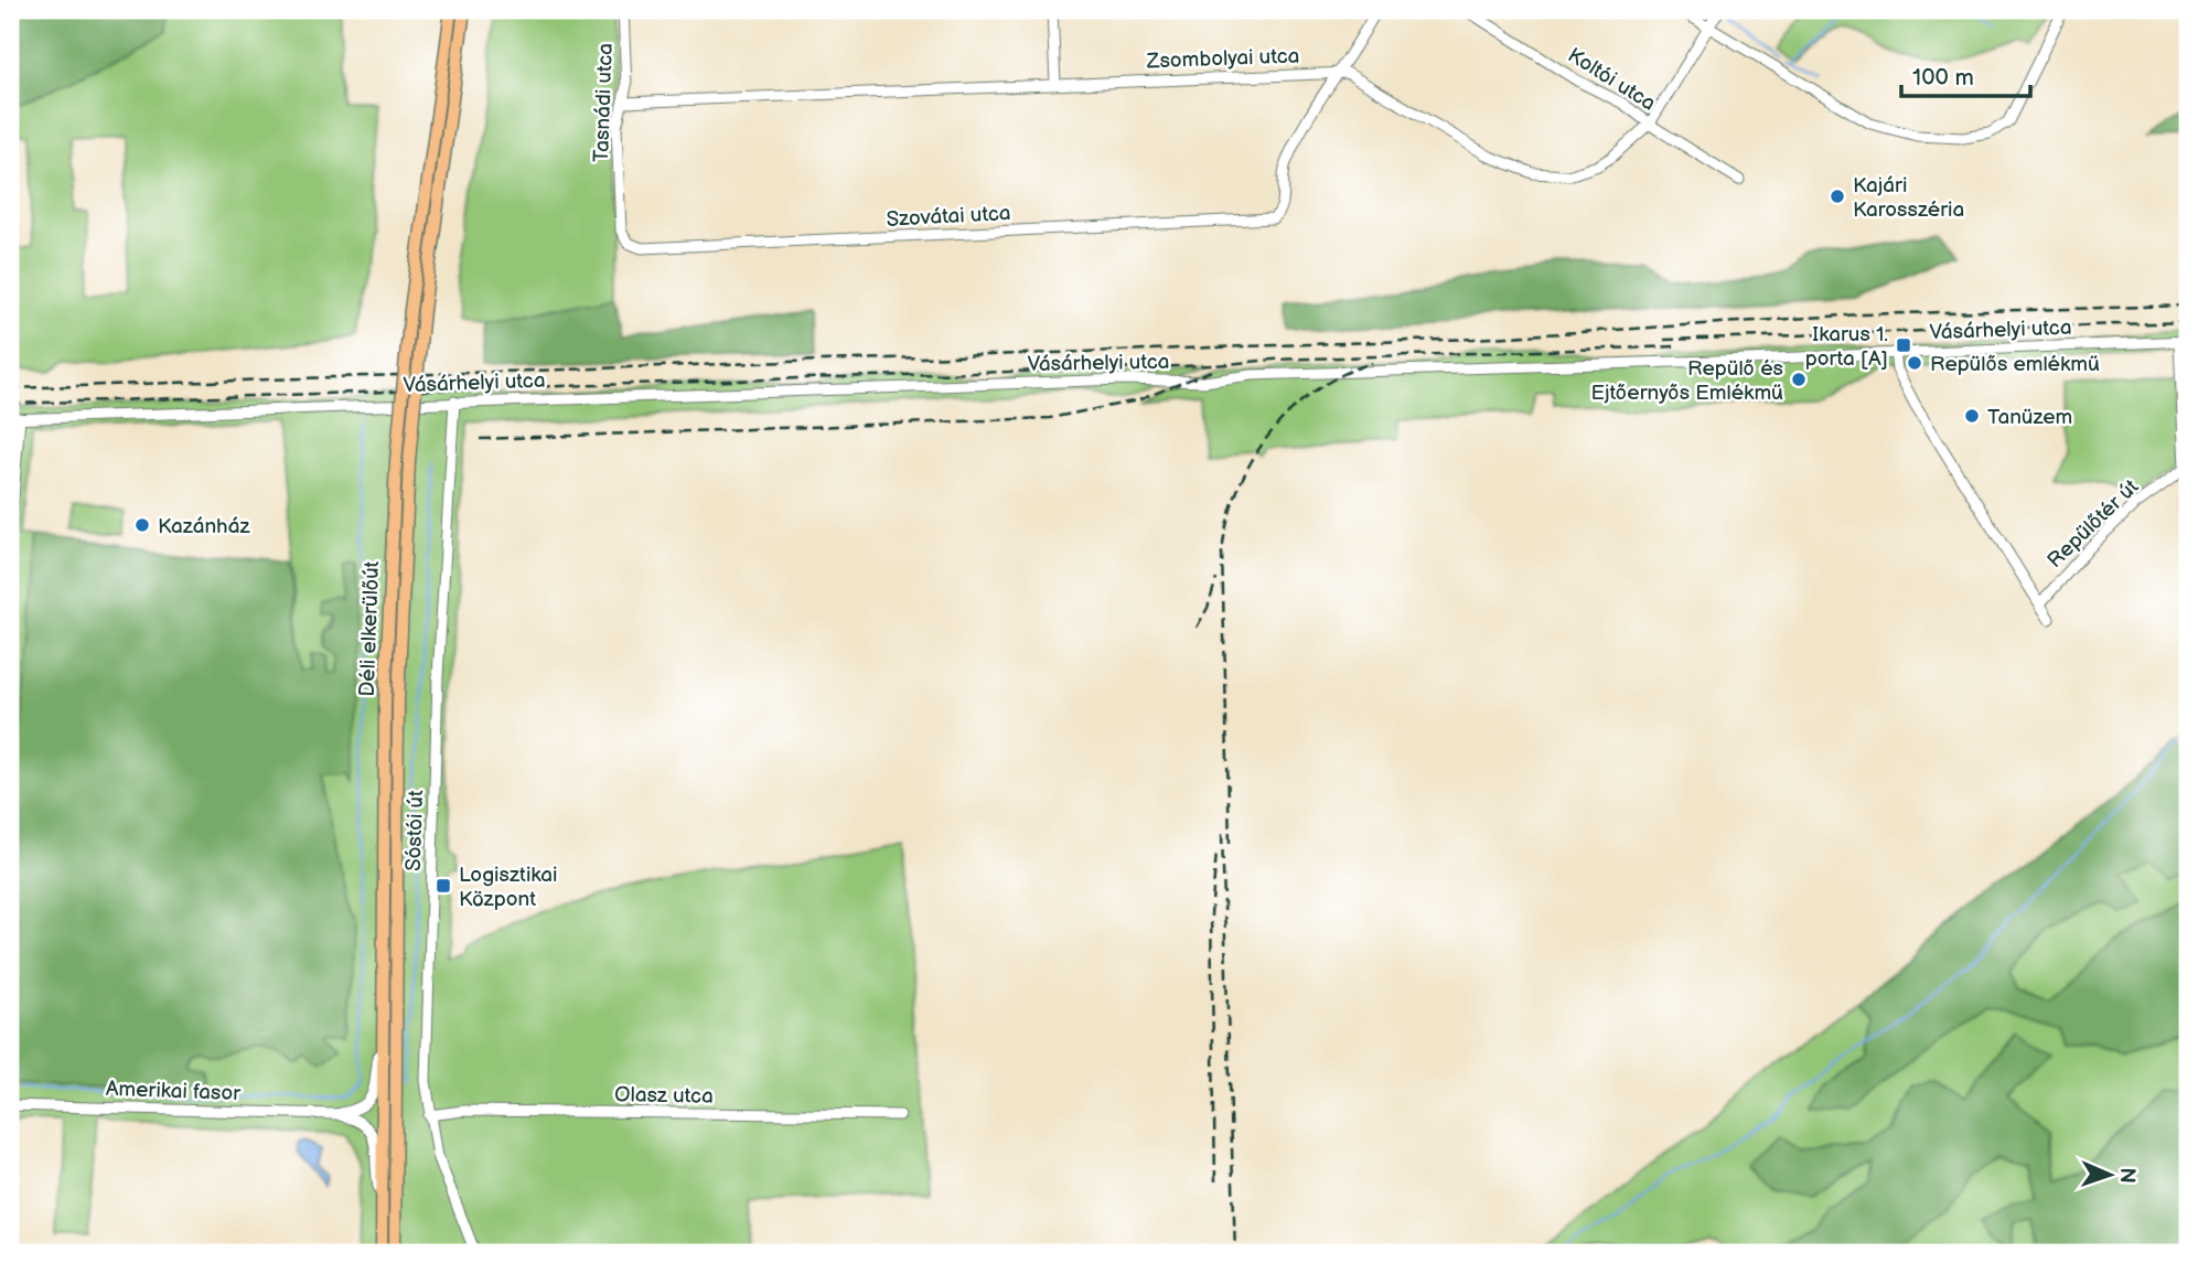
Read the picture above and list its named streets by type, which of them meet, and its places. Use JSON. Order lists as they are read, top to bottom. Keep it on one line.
{"streets":{"main road":["Déli elkerülőút"],"street":["Zsombolyai utca","Koltói utca","Tasnádi utca","Szovátai utca","Vásárhelyi utca","Repülőtér út","Sóstói út","Amerikai fasor","Olasz utca"]},"crossings":[["Zsombolyai utca","Koltói utca"],["Zsombolyai utca","Tasnádi utca"],["Zsombolyai utca","Szovátai utca"],["Tasnádi utca","Szovátai utca"],["Vásárhelyi utca","Repülőtér út"],["Vásárhelyi utca","Sóstói út"],["Sóstói út","Olasz utca"]],"places":{"other":["Kajári Karosszéria","Repülős emlékmű","Repülő és Ejtőernyős Emlékmű","Tanüzem","Kazánház"],"transit":["Ikarus 1. porta [A]","Logisztikai Központ"]},"scale_bar":"100 m","north":"right"}
